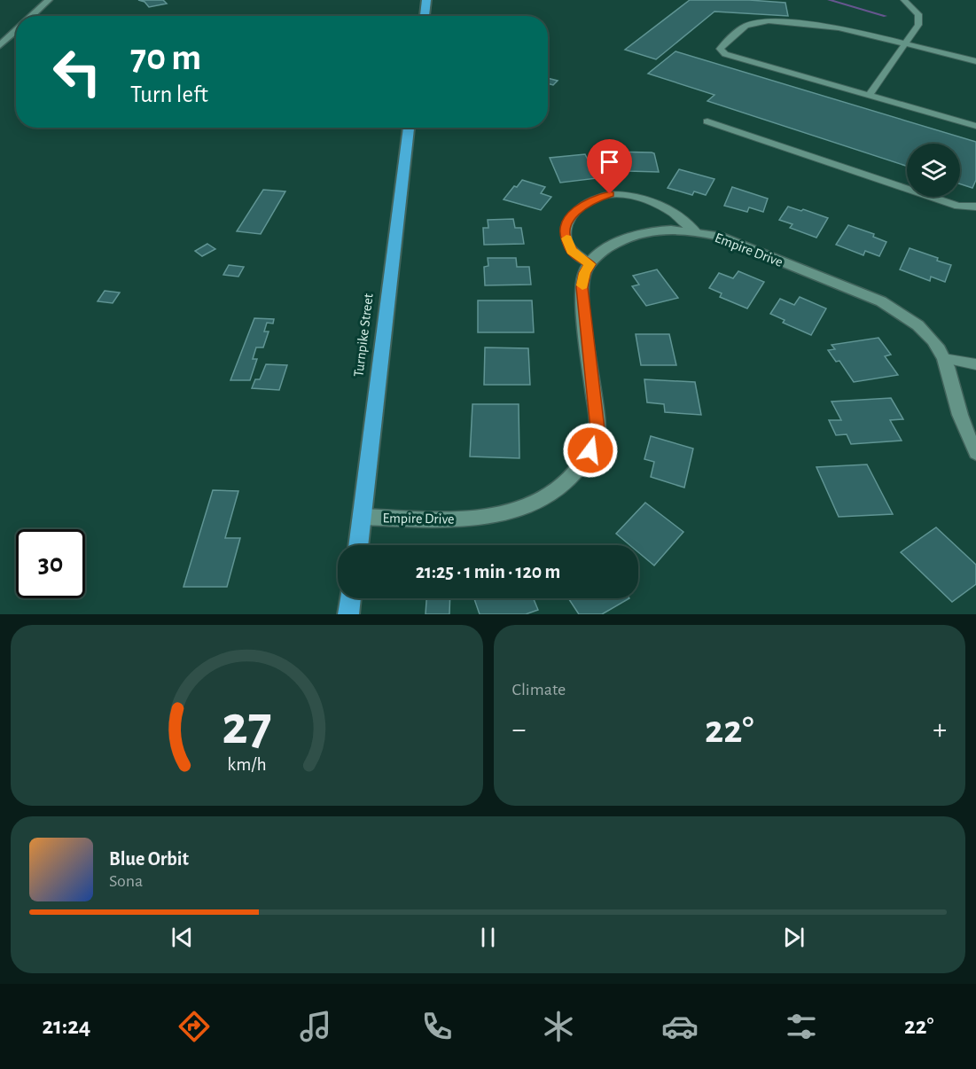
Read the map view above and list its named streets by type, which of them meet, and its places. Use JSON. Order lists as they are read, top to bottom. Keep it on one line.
{"streets":{"highway":["Turnpike Street"],"street":["Empire Drive"]},"crossings":[["Empire Drive","Turnpike Street"]],"page":{"turn":["70 m","Turn left"],"limit":"30","trip":"21:25 · 1 min · 120 m","tile":"Climate","heat":["−","22°","+"],"song":["Blue Orbit","Sona"],"tabs":["21:24","22°"],"gauge":["27","km/h"]}}
